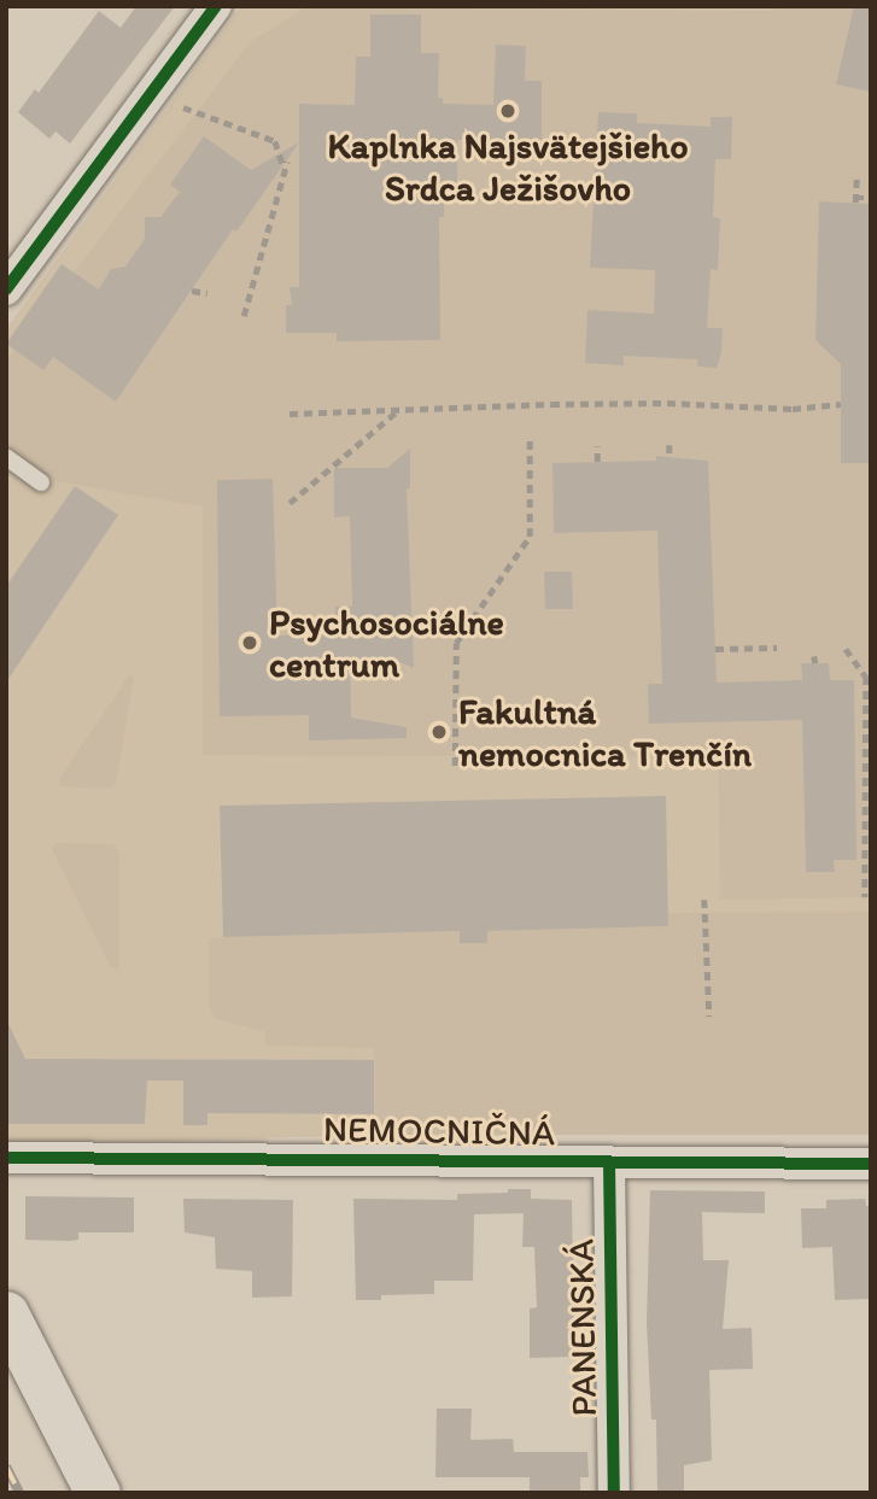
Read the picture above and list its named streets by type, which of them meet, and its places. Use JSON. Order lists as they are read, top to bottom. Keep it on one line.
{"streets":{"street":["NEMOCNIČNÁ","PANENSKÁ"]},"crossings":[["NEMOCNIČNÁ","PANENSKÁ"]],"places":["Kaplnka Najsvätejšieho Srdca Ježišovho","Psychosociálne centrum","Fakultná nemocnica Trenčín"]}
